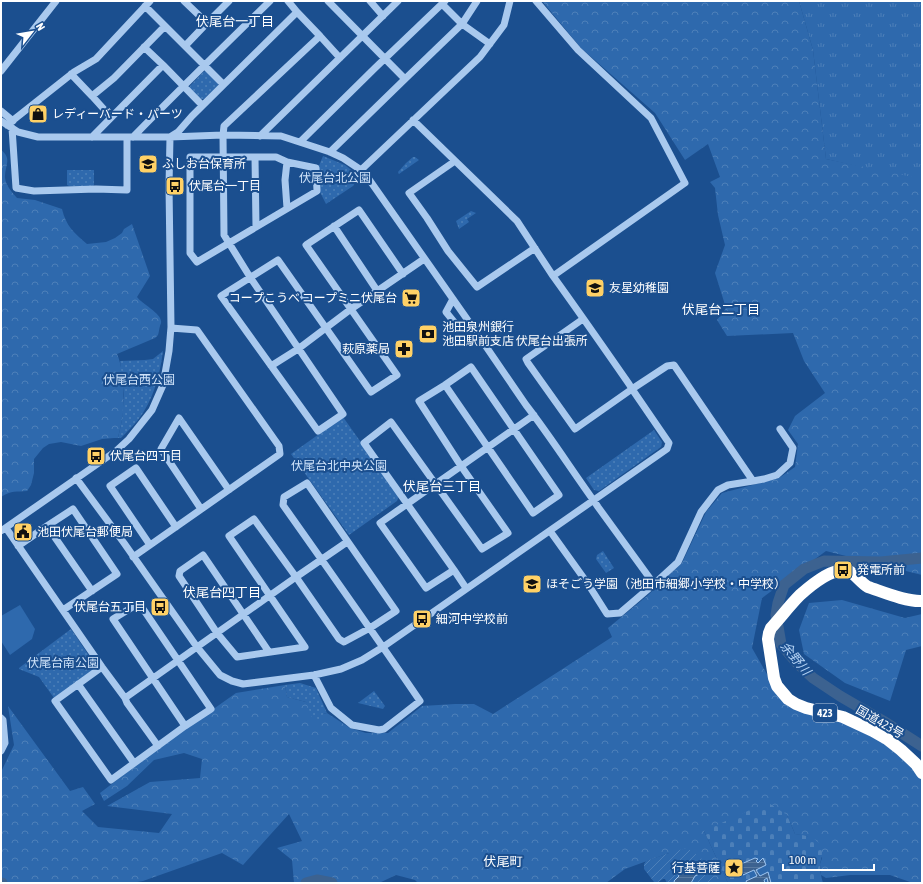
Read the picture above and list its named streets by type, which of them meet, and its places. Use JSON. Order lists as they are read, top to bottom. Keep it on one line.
{"streets":{"highway":["423","国道423号"]},"districts":["伏尾台一丁目","伏尾台二丁目","伏尾台三丁目","伏尾台四丁目","伏尾町"],"water":["余野川"],"parks":["伏尾台北公園","伏尾台⻄公園","伏尾台北中央公園","伏尾台南公園"],"places":{"shop":["レディーバード・パーツ"],"school or university":["ふしお台保育所","友星幼稚園","ほそごう学園（池田市細郷小学校・中学校）"],"bus stop":["伏尾台一丁目","伏尾台四丁目","発電所前","伏尾台五丁目","細河中学校前"],"supermarket":["コープこうべ コープミニ伏尾台"],"bank":["池田泉州銀行 池田駅前支店 伏尾台出張所"],"pharmacy":["萩原薬局"],"public building":["池田伏尾台郵便局"],"place":["行基菩薩"]},"scale_bar":"100 m","north":"top right"}
